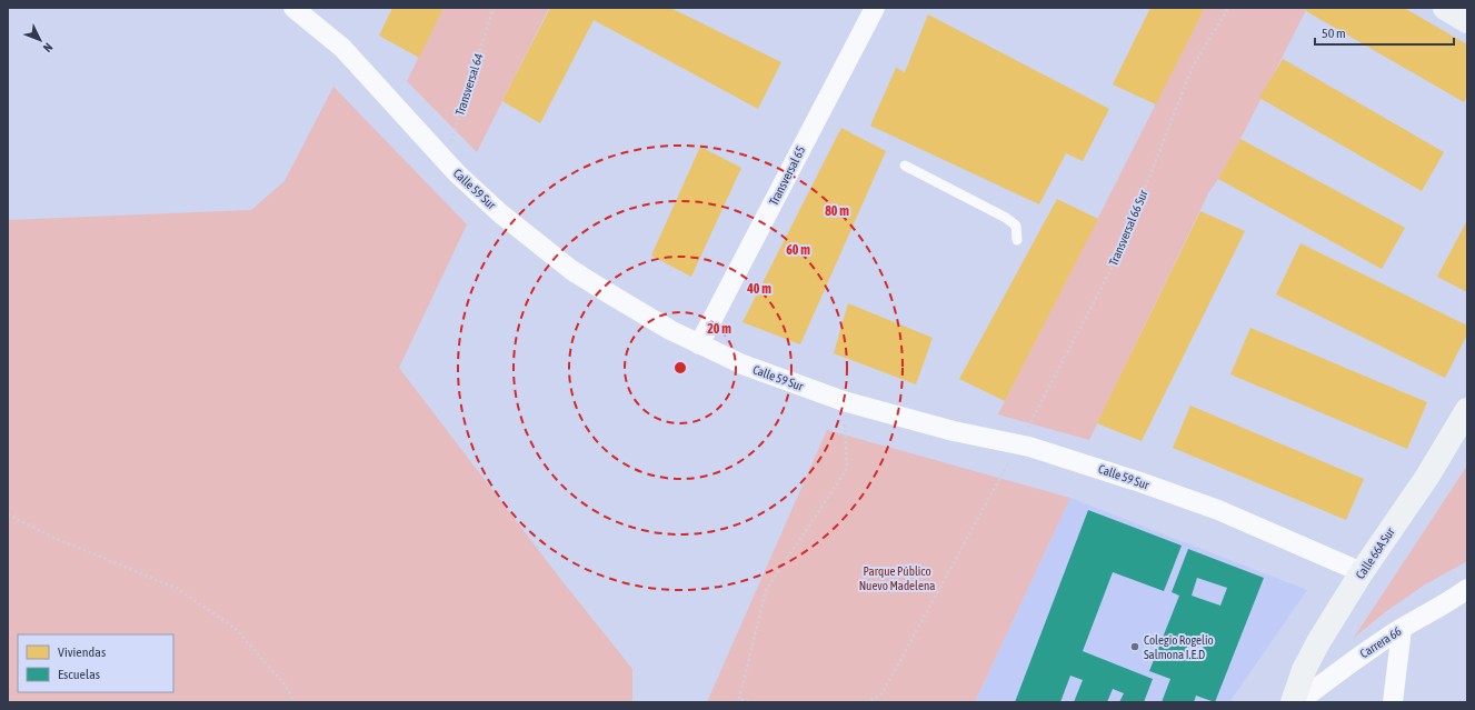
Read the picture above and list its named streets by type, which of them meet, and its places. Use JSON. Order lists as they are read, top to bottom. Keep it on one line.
{"streets":{"street":["Transversal 65","Calle 59 Sur","Calle 66A Sur","Carrera 66"],"path":["Transversal 64","Transversal 66 Sur"]},"crossings":[["Transversal 64","Calle 59 Sur"],["Transversal 65","Calle 59 Sur"],["Calle 59 Sur","Transversal 66 Sur"],["Calle 59 Sur","Calle 66A Sur"]],"parks":["Parque Público Nuevo Madelena"],"places":["Colegio Rogelio Salmona I.E.D"],"legend":["Viviendas","Escuelas"],"scale_bar":"50 m","north":"bottom right","rings":["80 m","60 m","40 m","20 m"]}
